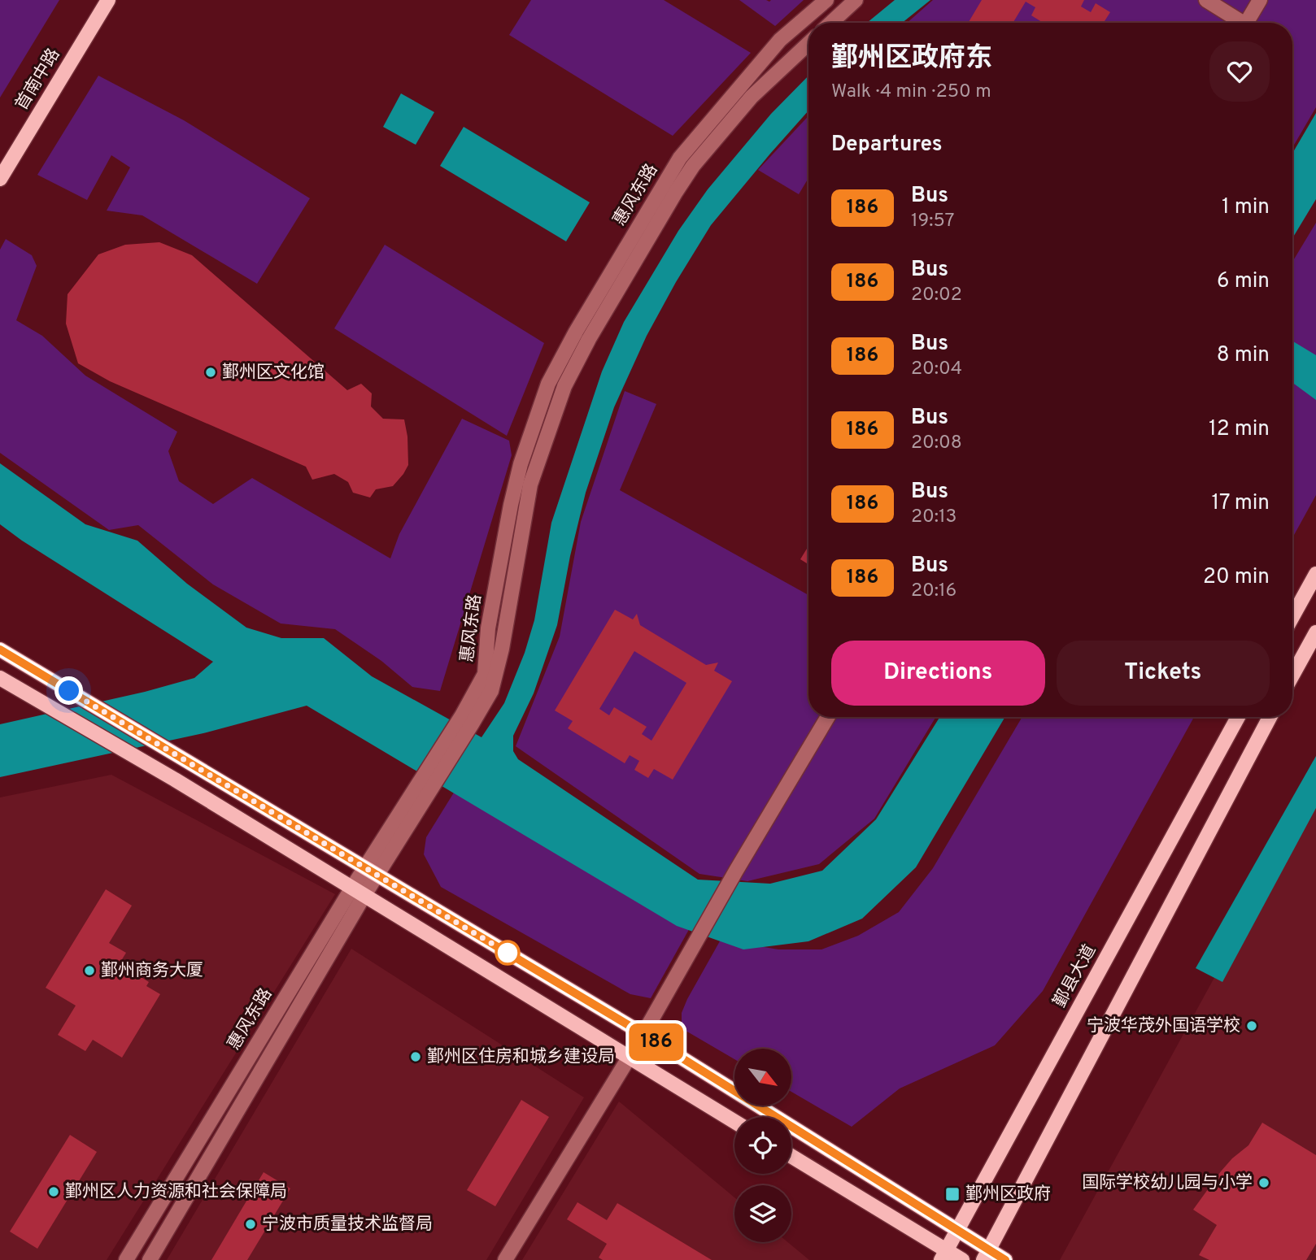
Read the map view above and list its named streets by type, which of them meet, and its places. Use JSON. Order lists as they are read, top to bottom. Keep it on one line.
{"streets":{"main road":["首南中路","鄞县大道"],"street":["惠风东路"]},"places":{"other":["鄞州区文化馆","鄞州商务大厦","宁波华茂外国语学校","鄞州区住房和城乡建设局","国际学校幼儿园与小学","鄞州区人力资源和社会保障局","宁波市质量技术监督局"],"transit":["鄞州区政府"]},"lines":["bus line 186"],"north":"bottom right","page":{"on_map":"186","heading":[["鄞州区政府东","Walk · 4 min · 250 m"],"Departures"],"list":[{"mark":"186","name":"Bus","note":"19:57","value":"1 min"},{"mark":"186","name":"Bus","note":"20:02","value":"6 min"},{"mark":"186","name":"Bus","note":"20:04","value":"8 min"},{"mark":"186","name":"Bus","note":"20:08","value":"12 min"},{"mark":"186","name":"Bus","note":"20:13","value":"17 min"},{"mark":"186","name":"Bus","note":"20:16","value":"20 min"}],"buttons":["Directions","Tickets"]}}
